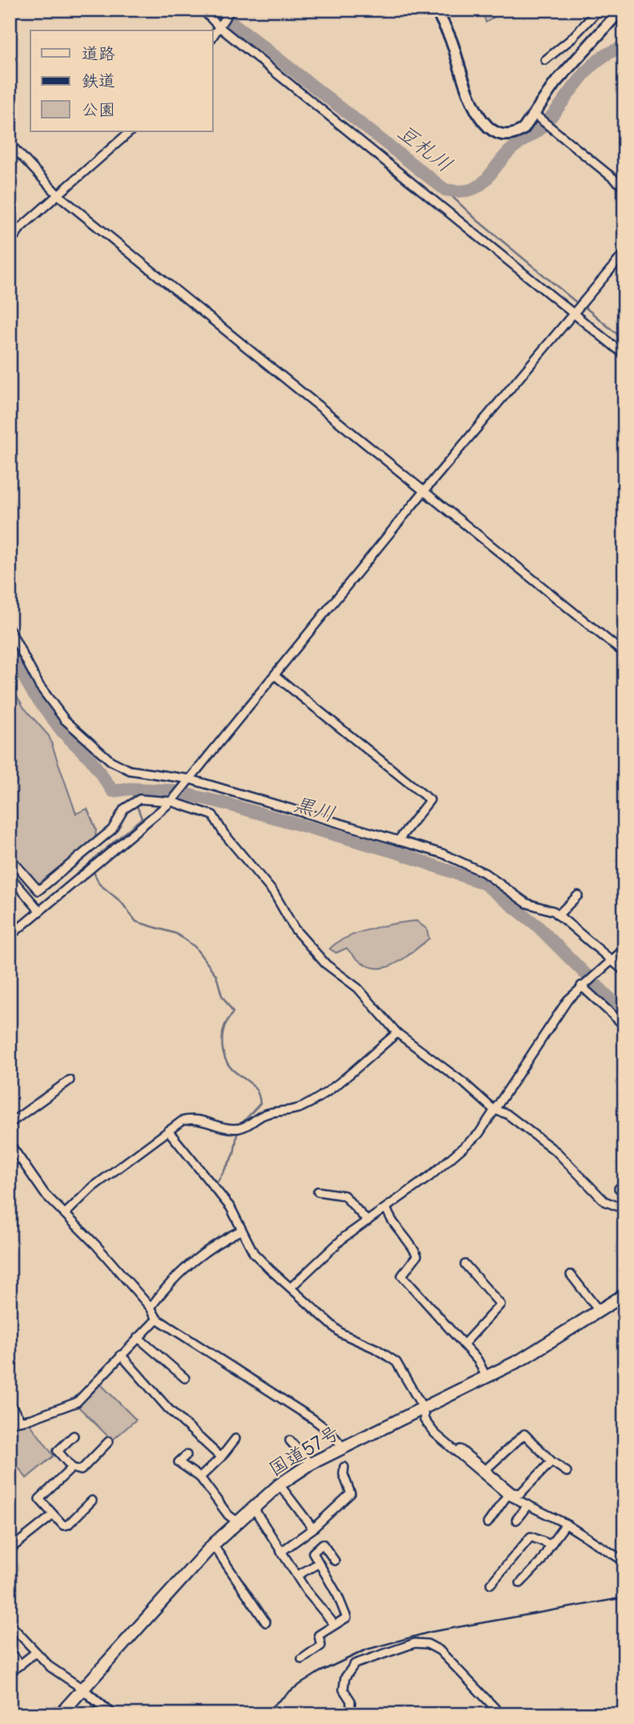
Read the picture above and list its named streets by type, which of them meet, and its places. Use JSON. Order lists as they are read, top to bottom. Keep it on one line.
{"streets":{"highway":["国道57号"]},"water":["豆札川","黒川"],"legend":["道路","鉄道","公園"]}
